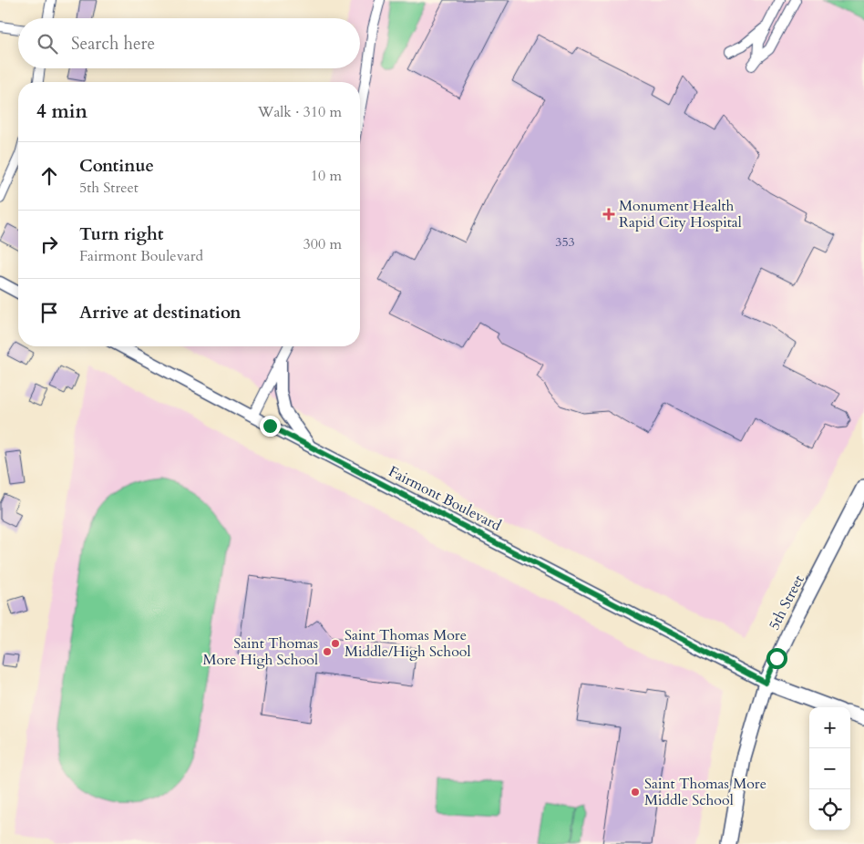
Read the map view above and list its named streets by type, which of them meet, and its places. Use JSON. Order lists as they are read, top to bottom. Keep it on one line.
{"streets":{"main road":["5th Street"],"street":["Fairmont Boulevard"]},"crossings":[["Fairmont Boulevard","5th Street"]],"places":{"health":["Monument Health Rapid City Hospital"],"other":["Saint Thomas More Middle/High School","Saint Thomas More High School","Saint Thomas More Middle School"]},"house_numbers":["353"],"page":{"search":"Search here","heading":["4 min","Walk · 310 m"],"list":[["Continue","5th Street","10 m"],["Turn right","Fairmont Boulevard","300 m"],"Arrive at destination"],"map_buttons":["+","−"]}}
